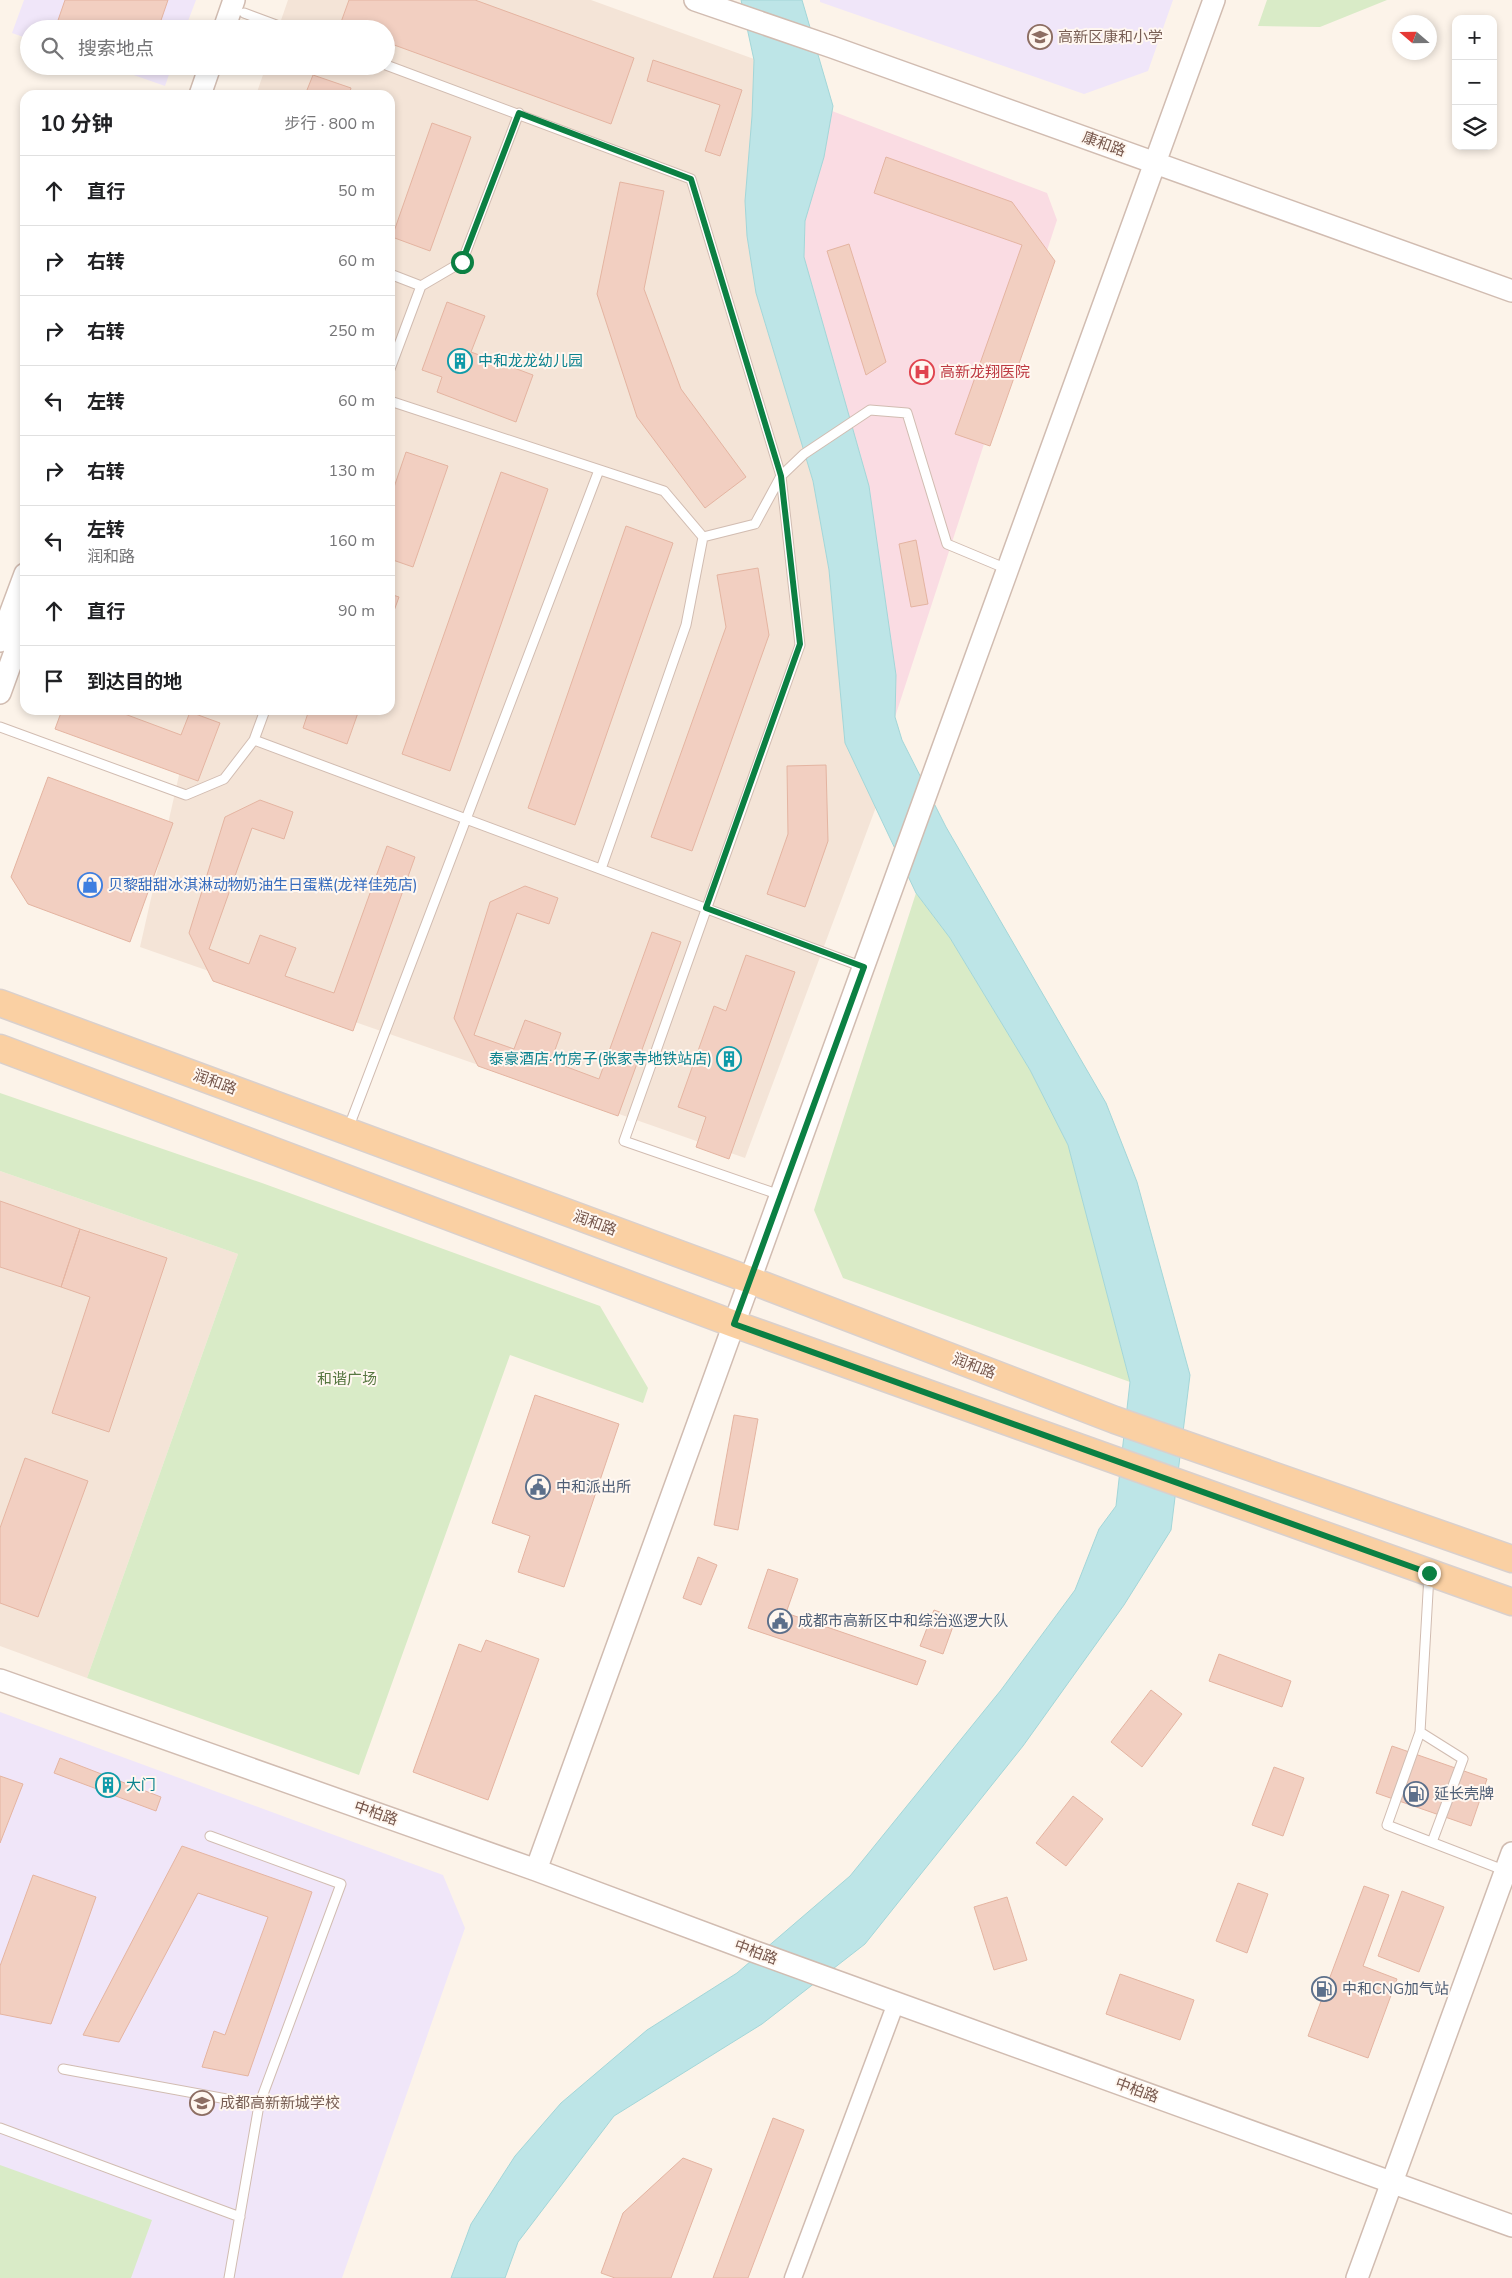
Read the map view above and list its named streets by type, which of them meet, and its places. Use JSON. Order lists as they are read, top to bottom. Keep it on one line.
{"streets":{"main road":["润和路"],"street":["康和路","中柏路"]},"parks":["和谐广场"],"places":{"school or university":["高新区康和小学","成都高新新城学校"],"building":["中和龙龙幼儿园","泰豪酒店·竹房子(张家寺地铁站店)","大门"],"hospital":["高新龙翔医院"],"shop":["贝黎甜甜冰淇淋动物奶油生日蛋糕(龙祥佳苑店)"],"public building":["中和派出所","成都市高新区中和综治巡逻大队"],"fuel station":["延长壳牌","中和CNG加气站"]},"north":"left","page":{"map_buttons":["+","−"],"search":"搜索地点","heading":["10 分钟","步行 · 800 m"],"list":[["直行","50 m"],["右转","60 m"],["右转","250 m"],["左转","60 m"],["右转","130 m"],["左转","润和路","160 m"],["直行","90 m"],"到达目的地"]}}
